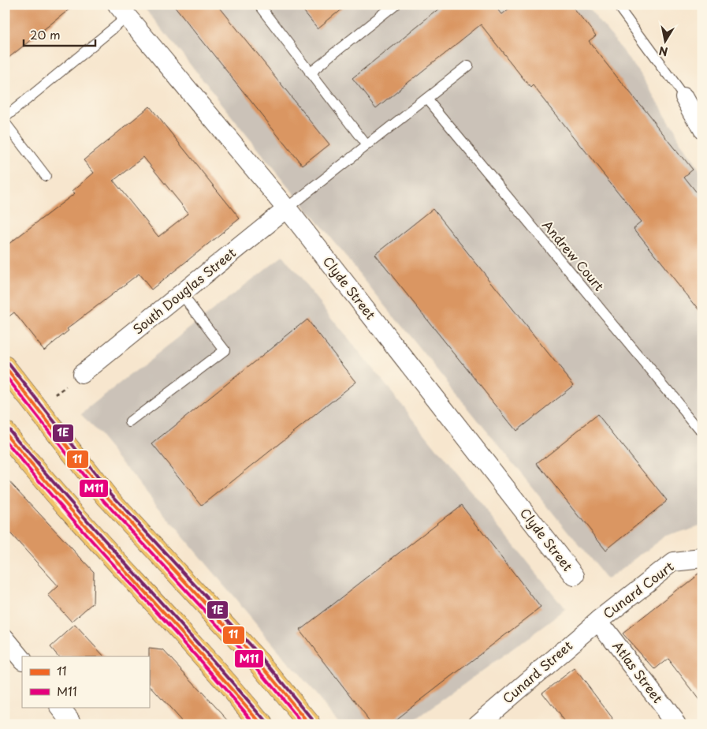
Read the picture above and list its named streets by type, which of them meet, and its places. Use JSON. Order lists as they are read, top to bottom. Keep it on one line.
{"streets":{"street":["Clyde Street","South Douglas Street","Cunard Court","Cunard Street","Atlas Street"],"lane":["Andrew Court"]},"crossings":[["Clyde Street","South Douglas Street"],["Cunard Court","Cunard Street"],["Cunard Court","Atlas Street"],["Cunard Street","Atlas Street"]],"lines":["transit line 1E","transit line 11","transit line M11"],"legend":["11","M11"],"scale_bar":"20 m","north":"bottom"}
